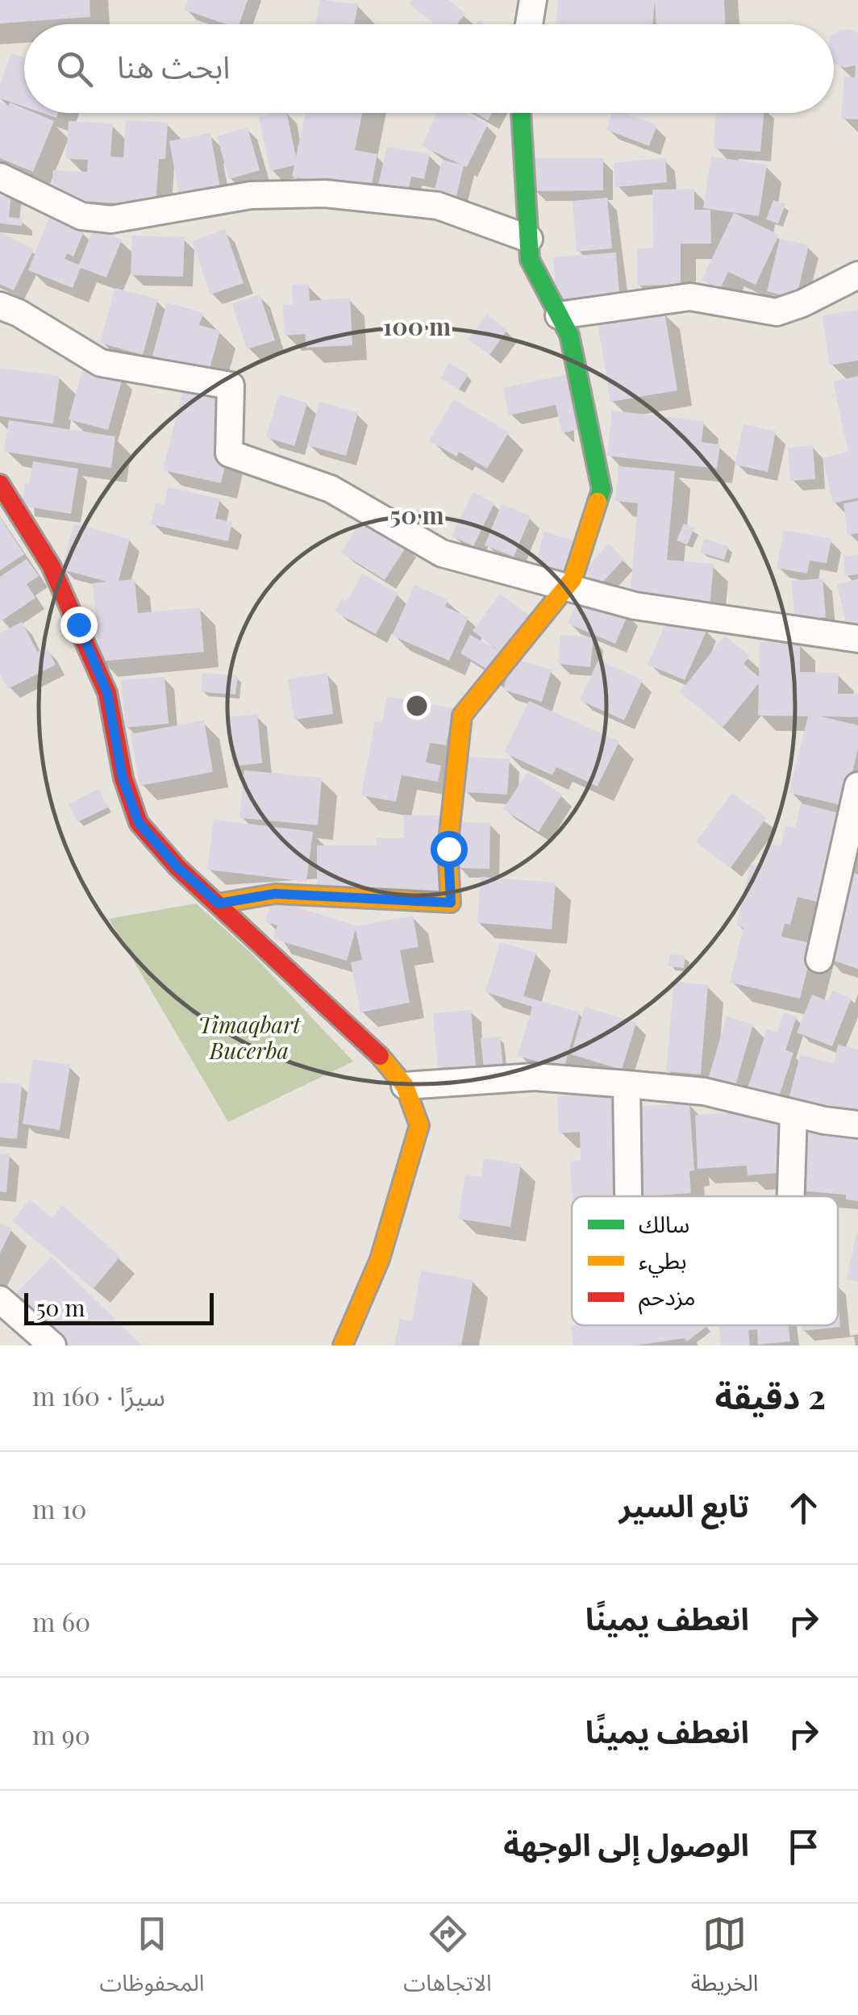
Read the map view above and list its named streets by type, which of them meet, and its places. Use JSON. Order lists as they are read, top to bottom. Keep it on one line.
{"parks":["Timaqbart Bucerba"],"legend":["سالك","بطيء","مزدحم"],"scale_bar":"50 m","page":{"search":"ابحث هنا","scale":"50 m","heading":["2 دقيقة","سيرًا · 160 m"],"list":[["تابع السير","10 m"],["انعطف يمينًا","60 m"],["انعطف يمينًا","90 m"],"الوصول إلى الوجهة"],"nav":["الخريطة","الاتجاهات","المحفوظات"]},"rings":["100 m","50 m"]}
